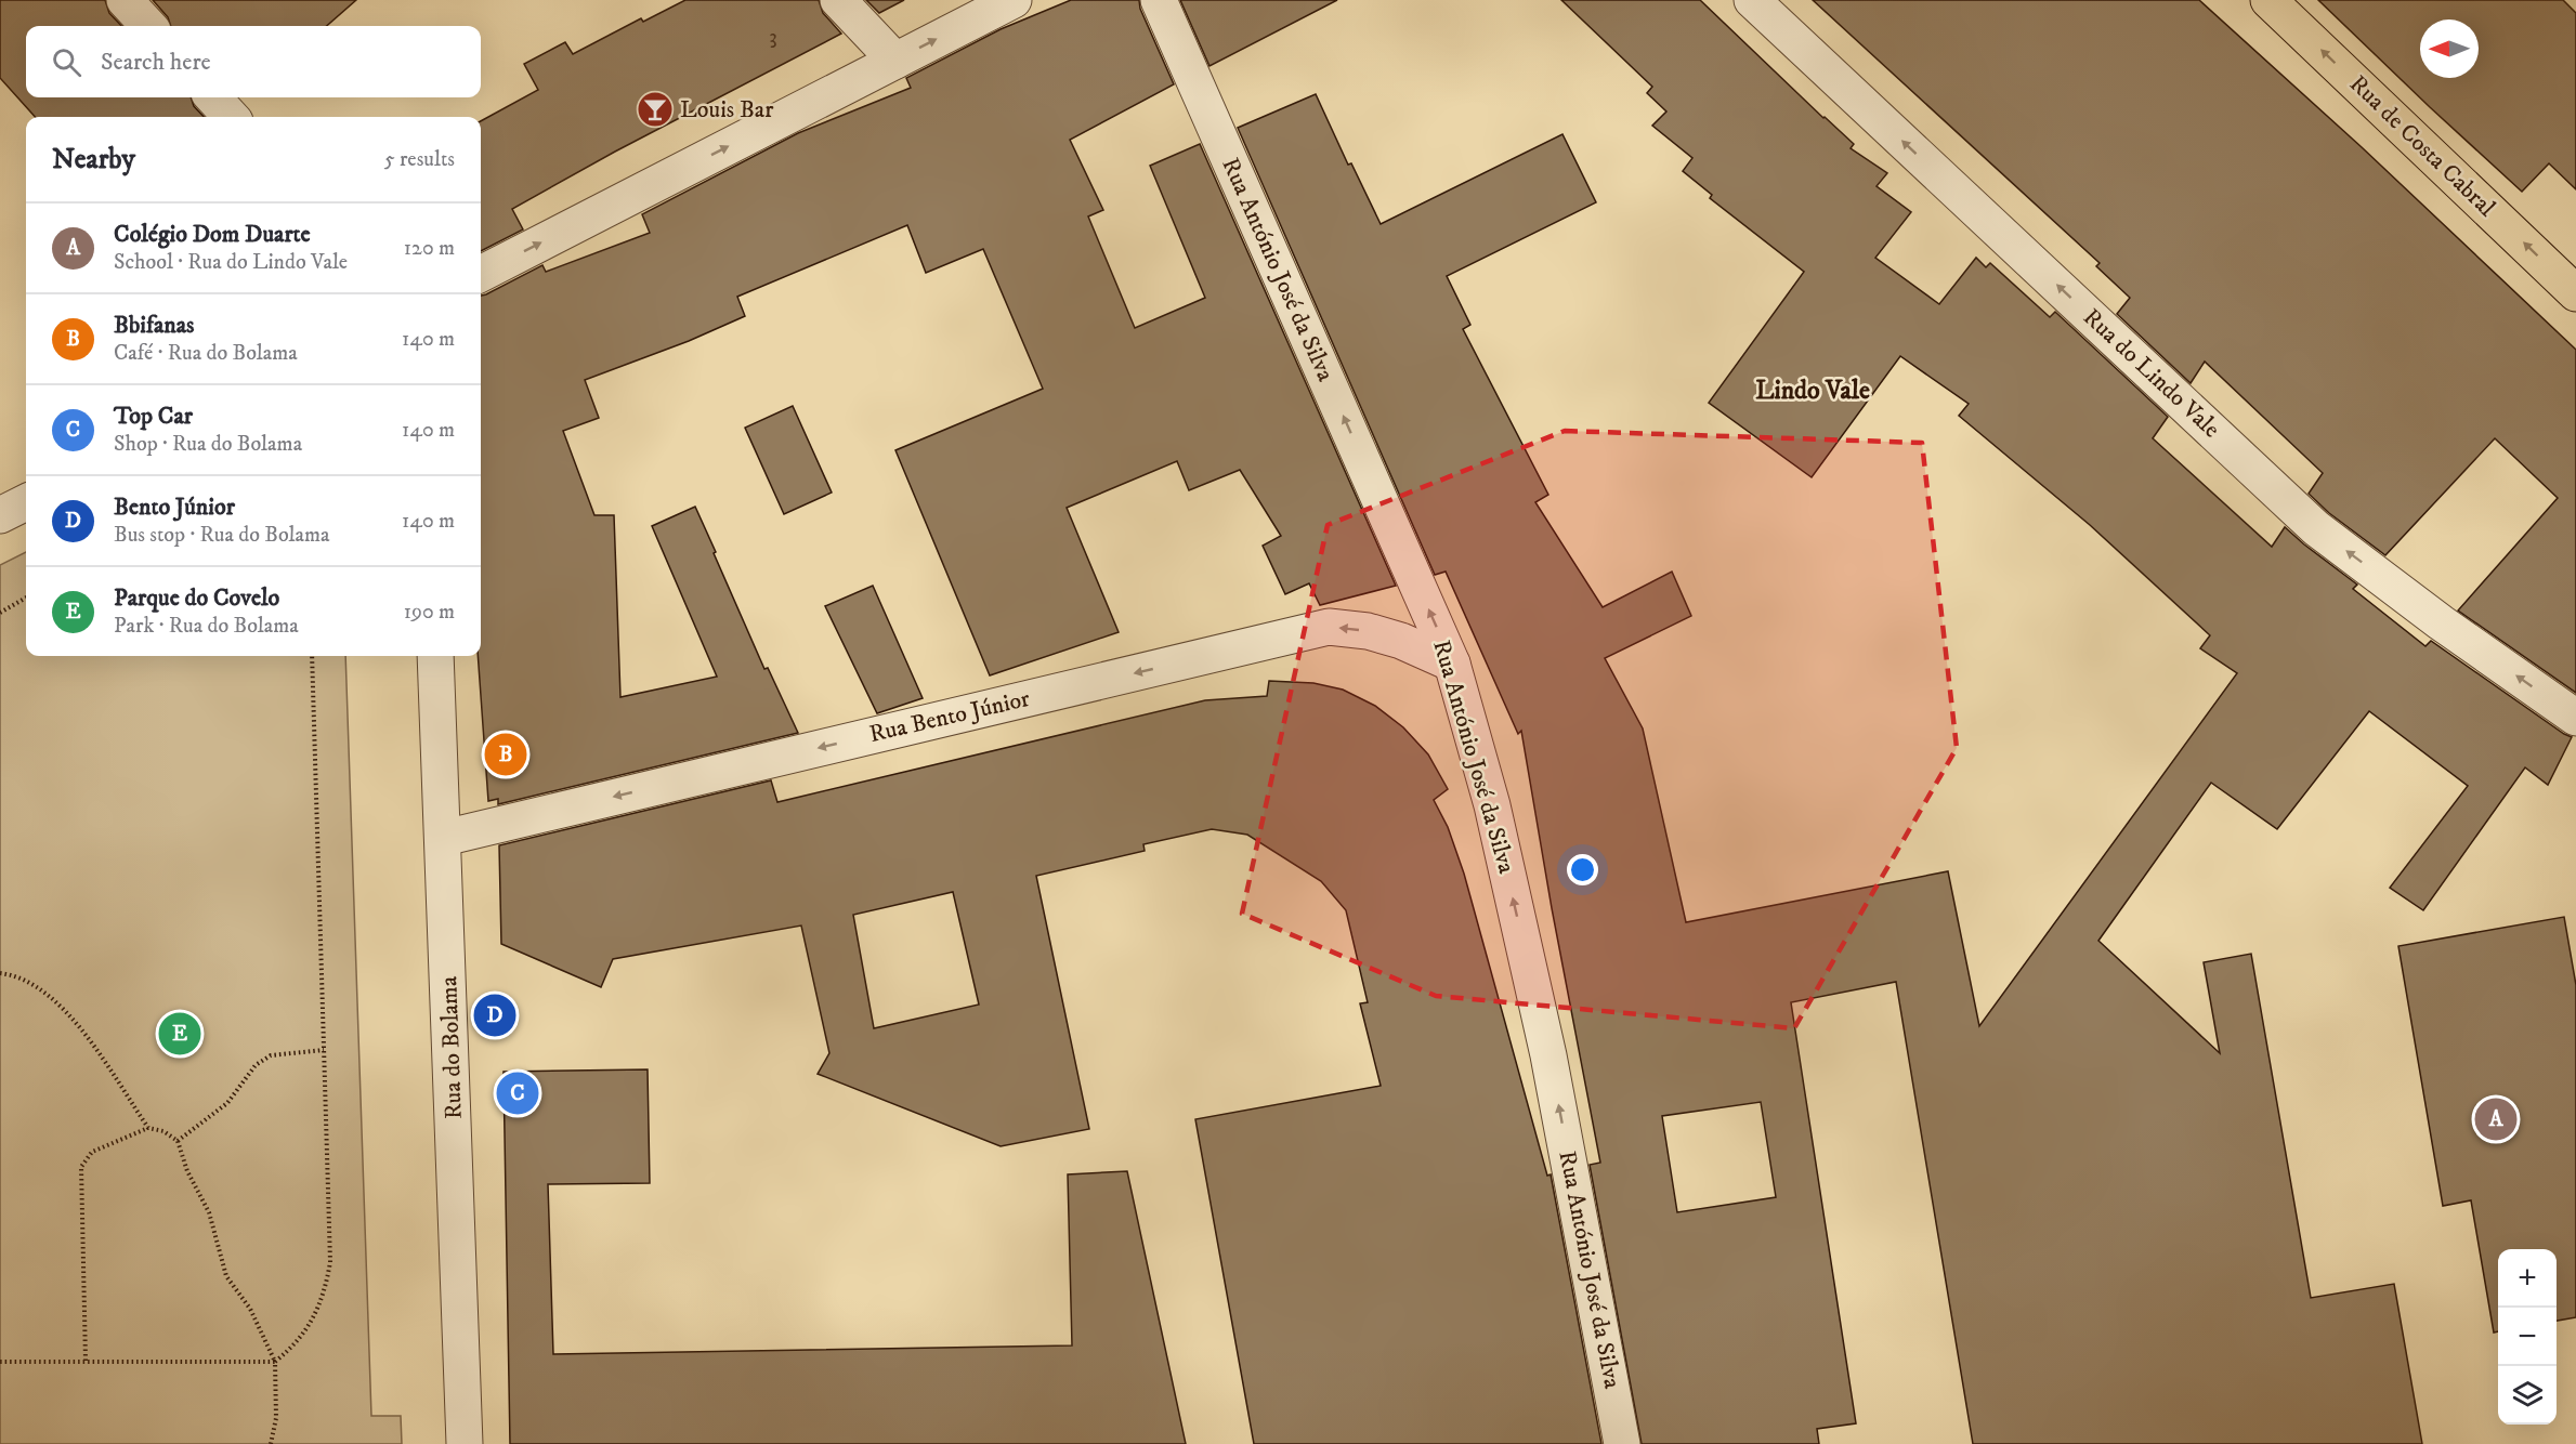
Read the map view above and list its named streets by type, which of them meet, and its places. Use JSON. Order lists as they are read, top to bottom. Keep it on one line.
{"streets":{"main road":["Rua de Costa Cabral"],"street":["Rua António José da Silva","Rua do Lindo Vale","Rua Bento Júnior","Rua do Bolama"]},"crossings":[["Rua António José da Silva","Rua Bento Júnior"],["Rua Bento Júnior","Rua do Bolama"]],"one_way":["Rua de Costa Cabral","Rua António José da Silva","Rua do Lindo Vale","Rua Bento Júnior"],"districts":["Lindo Vale"],"places":{"bar":["Louis Bar"]},"house_numbers":["3"],"north":"left","page":{"search":"Search here","heading":["Nearby","5 results"],"list":[{"mark":"A","name":"Colégio Dom Duarte","note":"School · Rua do Lindo Vale","value":"120 m"},{"mark":"B","name":"Bbifanas","note":"Café · Rua do Bolama","value":"140 m"},{"mark":"C","name":"Top Car","note":"Shop · Rua do Bolama","value":"140 m"},{"mark":"D","name":"Bento Júnior","note":"Bus stop · Rua do Bolama","value":"140 m"},{"mark":"E","name":"Parque do Covelo","note":"Park · Rua do Bolama","value":"190 m"}],"pins":["B","D","E","C","A"],"map_buttons":["+","−"]}}
